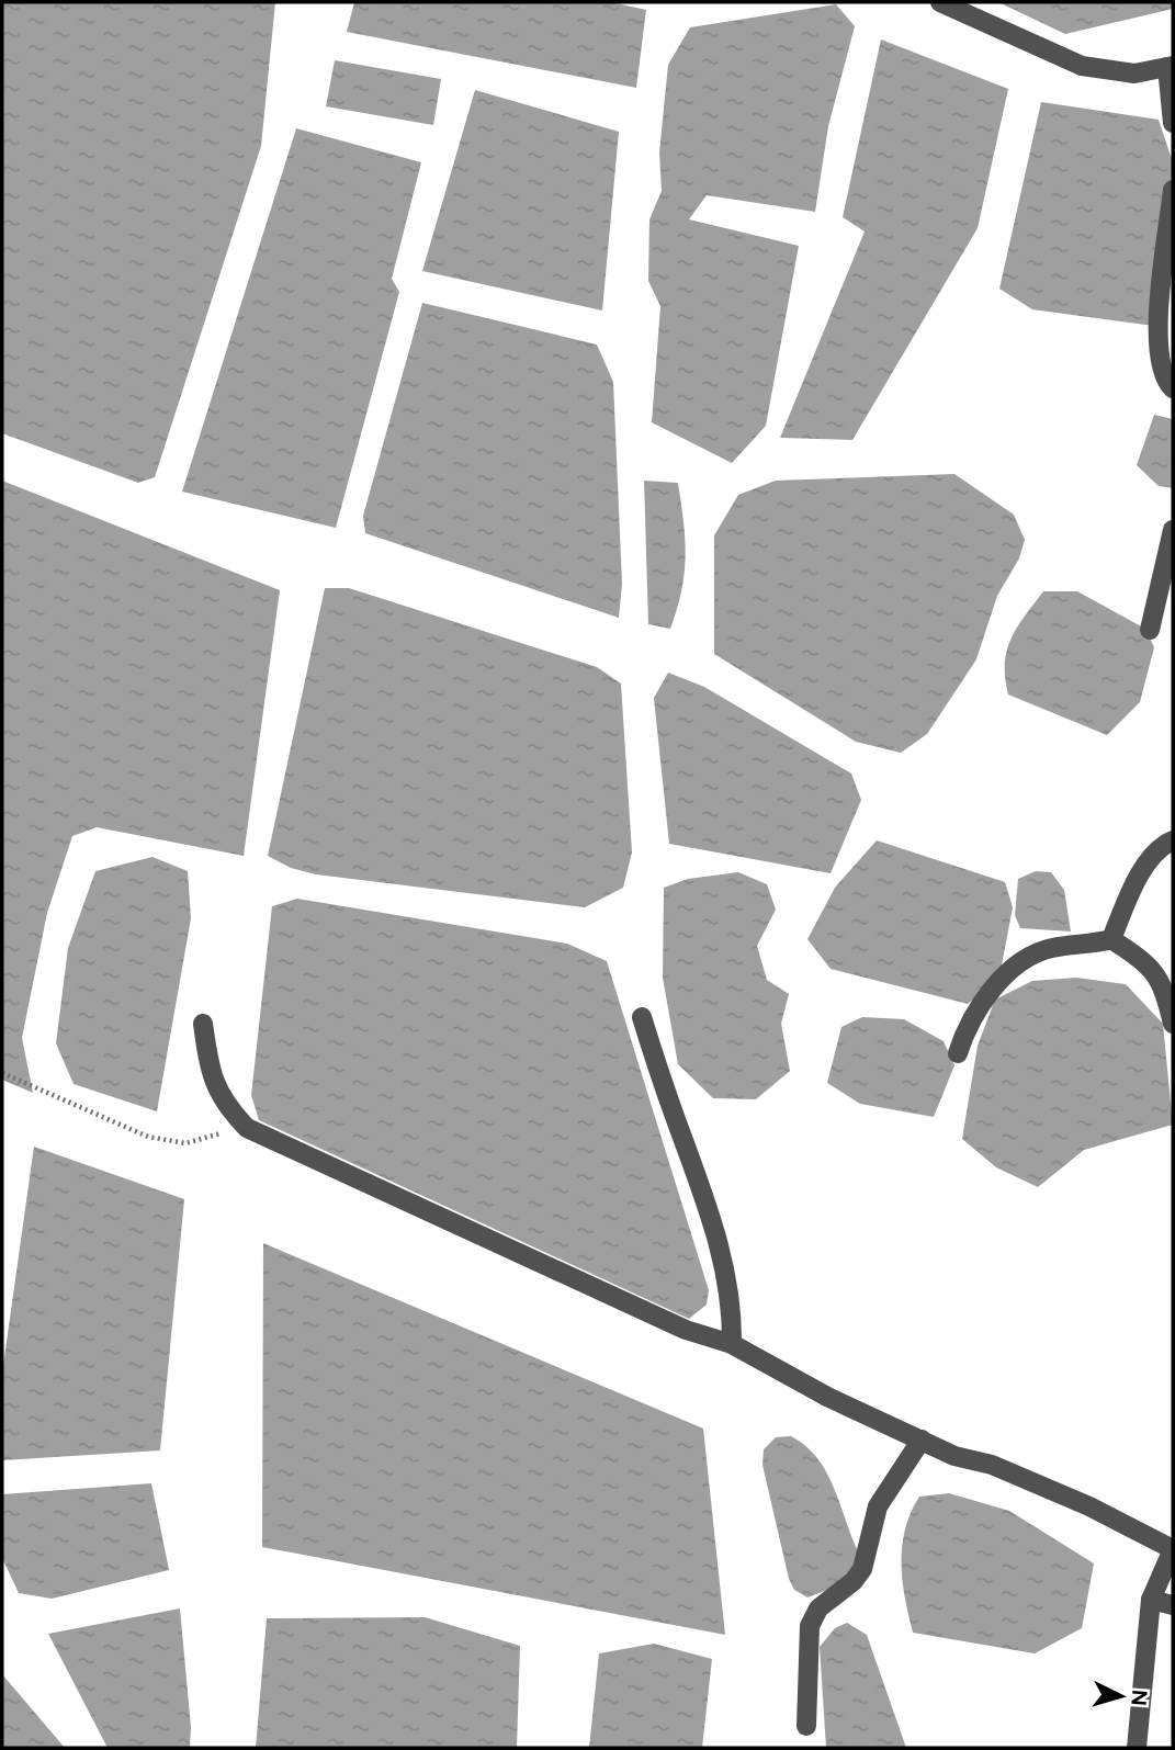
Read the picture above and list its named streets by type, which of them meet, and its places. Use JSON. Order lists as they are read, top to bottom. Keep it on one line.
{"north":"right"}
